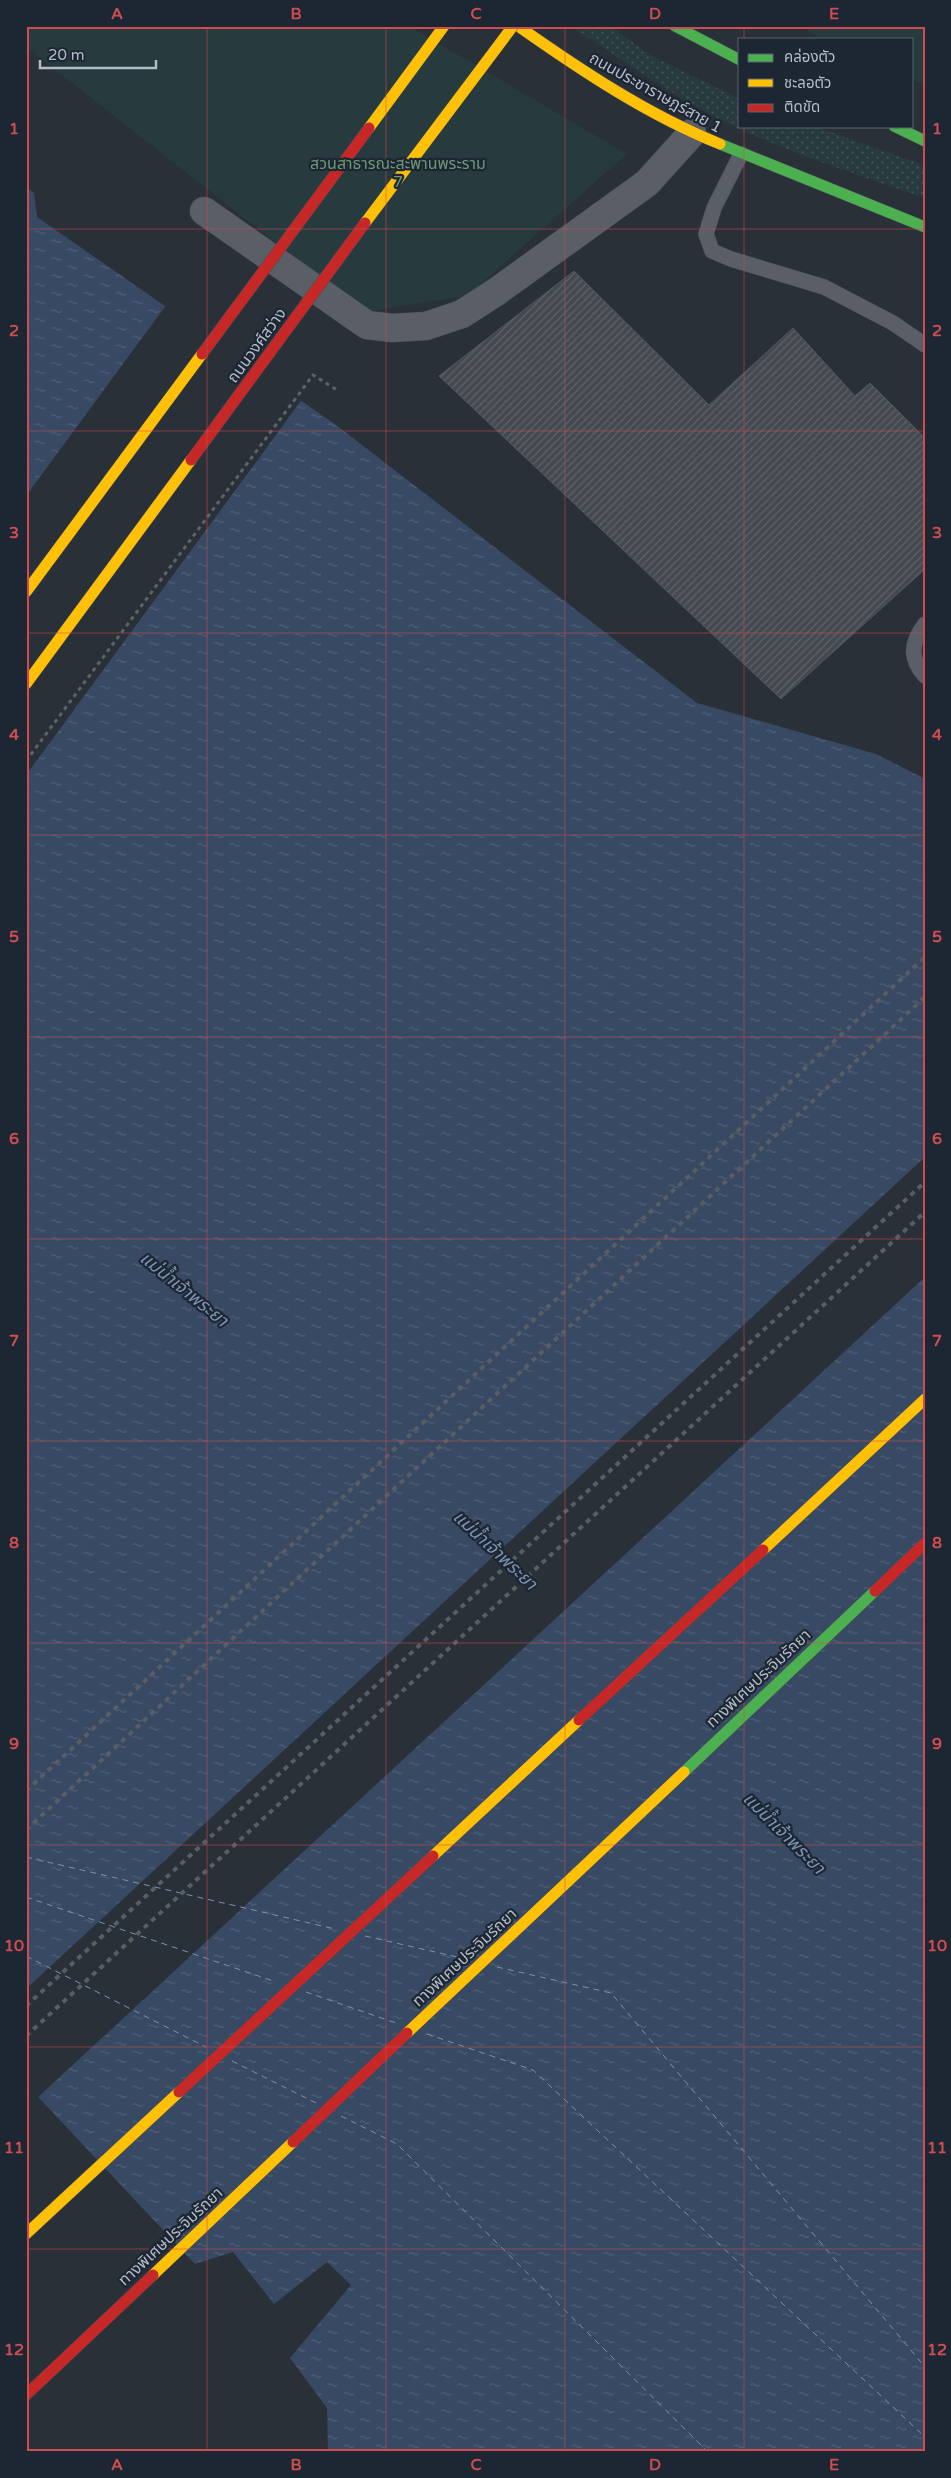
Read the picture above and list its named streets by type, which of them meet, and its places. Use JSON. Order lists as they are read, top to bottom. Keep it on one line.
{"streets":{"main road":["ถนนประชาราษฎร์สาย 1","ถนนวงศ์สว่าง","ทางพิเศษประจิมรัถยา"]},"water":["แม่น้ำเจ้าพระยา"],"parks":["สวนสาธารณะสะพานพระราม 7"],"legend":["คล่องตัว","ชะลอตัว","ติดขัด"],"scale_bar":"20 m","grid":{"columns":["A","B","C","D","E"],"rows":["1","2","3","4","5","6","7","8","9","10","11","12"]}}
